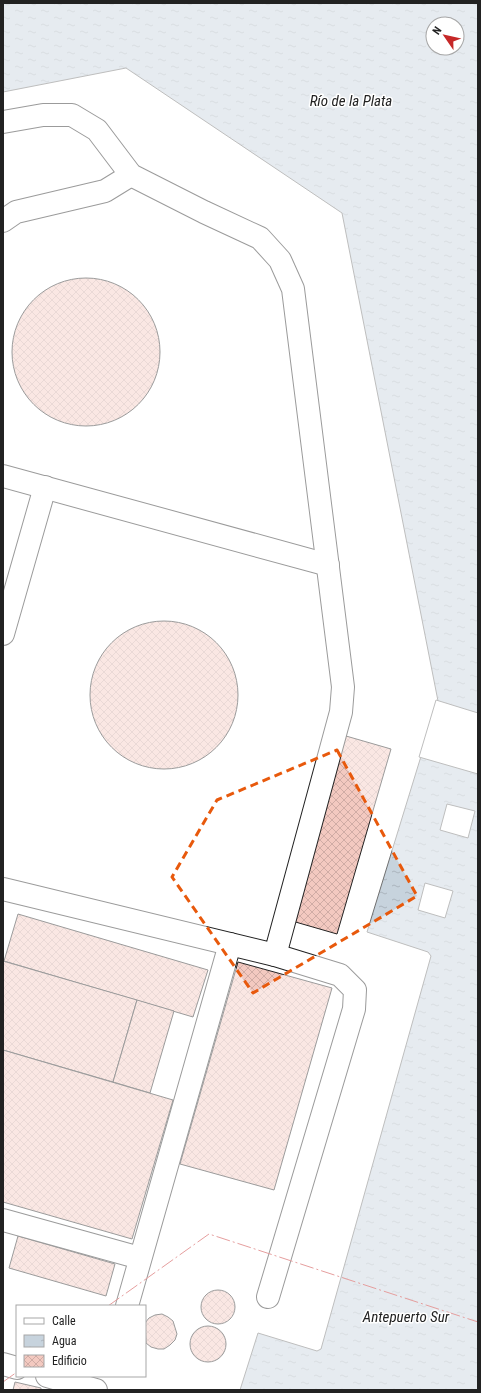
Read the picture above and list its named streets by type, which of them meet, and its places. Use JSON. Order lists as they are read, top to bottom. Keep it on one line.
{"water":["Río de la Plata","Antepuerto Sur"],"legend":["Calle","Agua","Edificio"],"north":"top left"}
